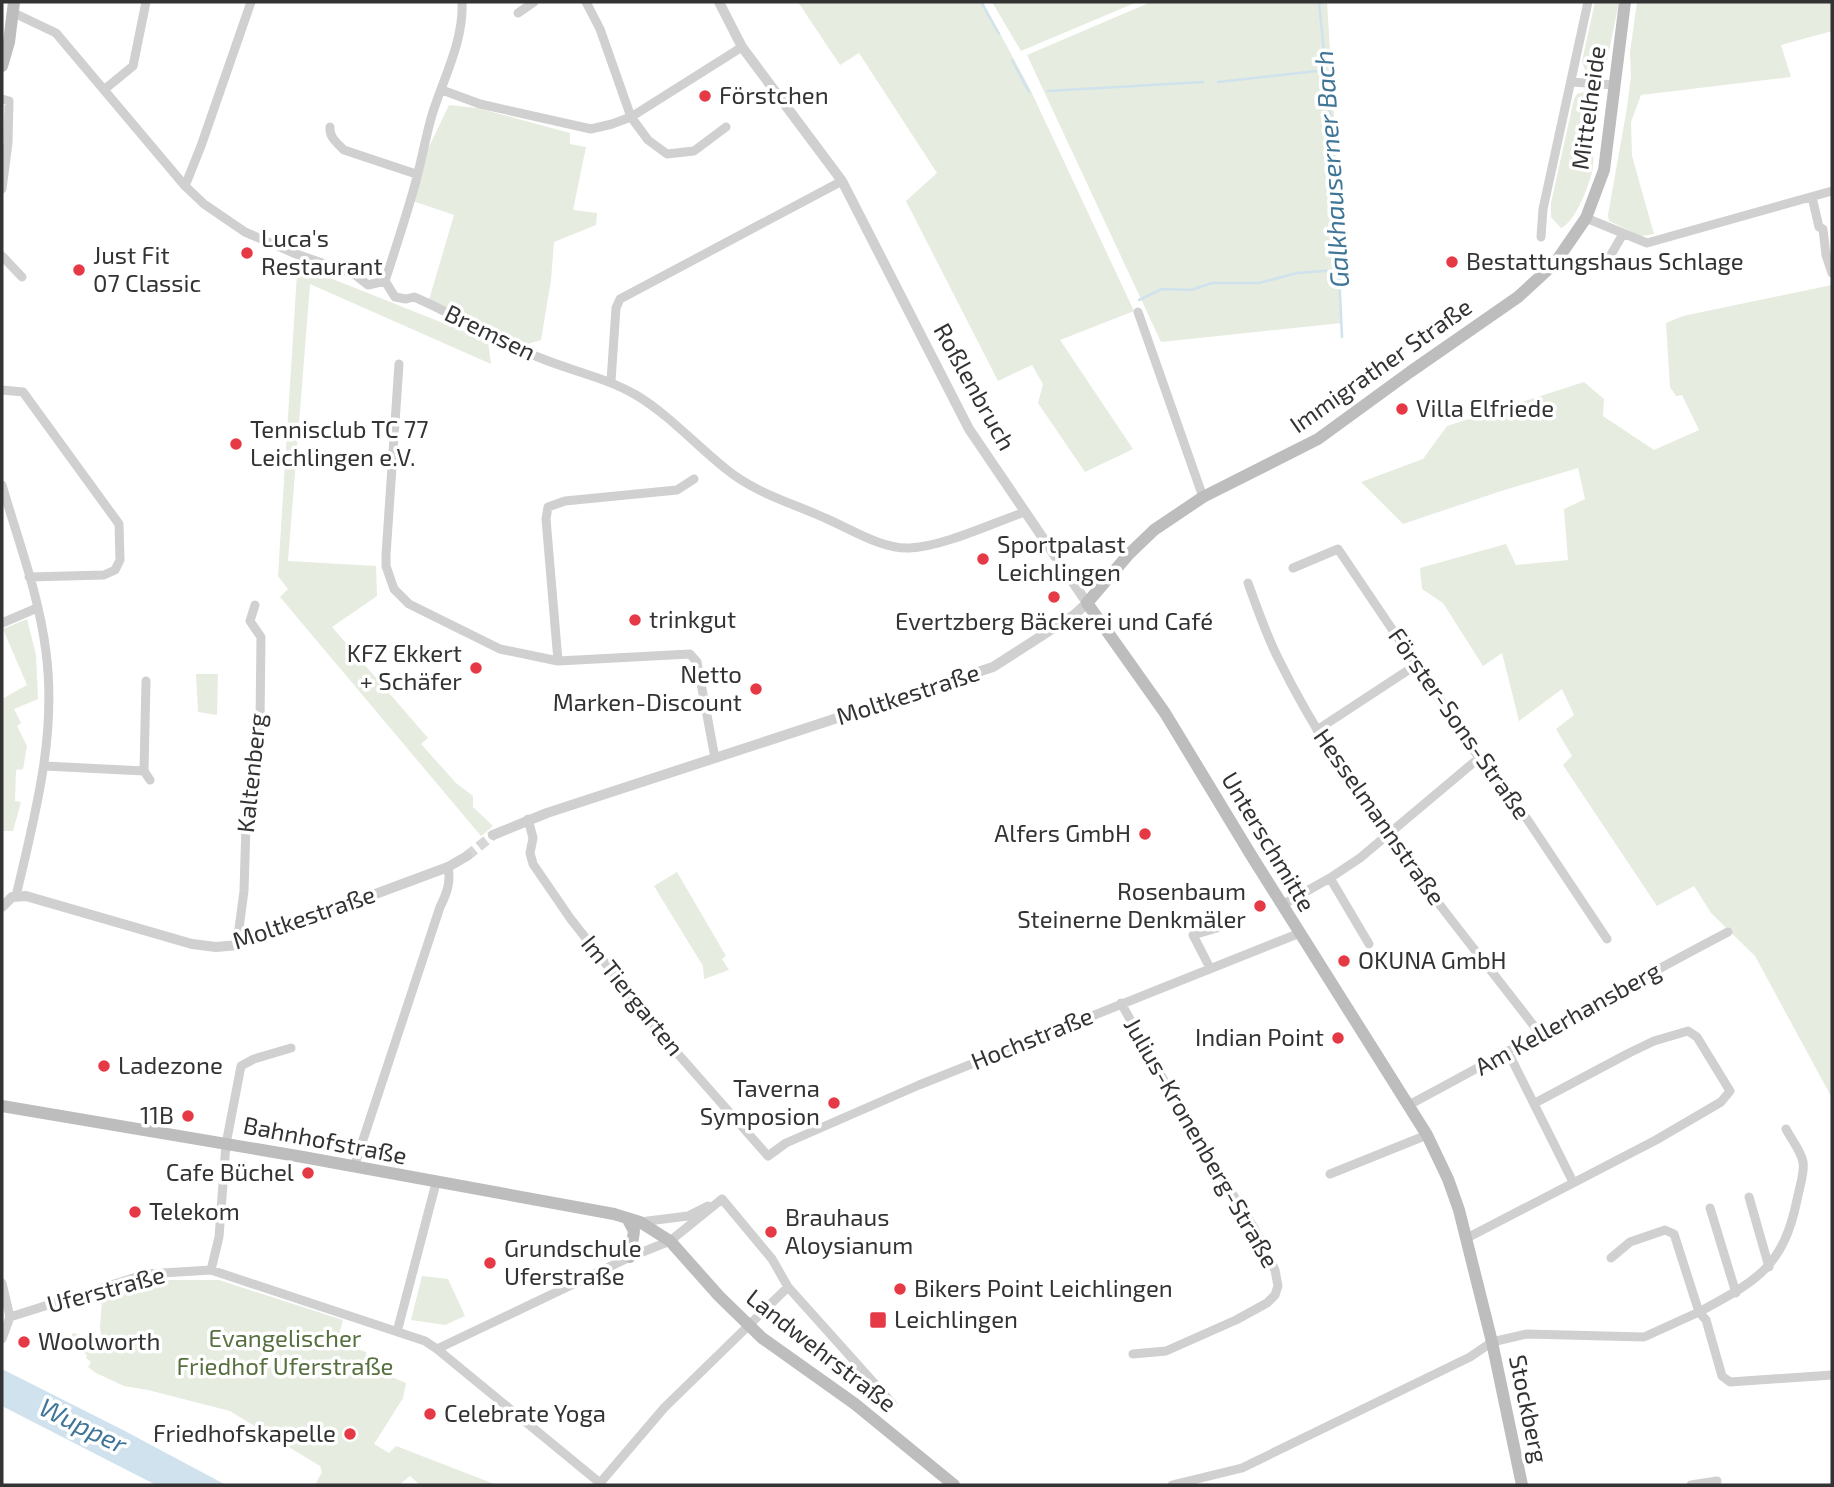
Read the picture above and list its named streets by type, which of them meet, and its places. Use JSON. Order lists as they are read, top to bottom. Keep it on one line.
{"streets":{"main road":["Mittelheide","Immigrather Straße","Unterschmitte","Bahnhofstraße","Landwehrstraße","Stockberg"],"street":["Bremsen","Roßlenbruch","Moltkestraße","Förster-Sons-Straße","Kaltenberg","Hesselmannstraße","Im Tiergarten","Am Kellerhansberg","Hochstraße","Julius-Kronenberg-Straße","Uferstraße"]},"crossings":[["Mittelheide","Immigrather Straße"],["Bremsen","Roßlenbruch"],["Immigrather Straße","Roßlenbruch"],["Immigrather Straße","Moltkestraße"],["Immigrather Straße","Unterschmitte"],["Roßlenbruch","Moltkestraße"],["Roßlenbruch","Unterschmitte"],["Moltkestraße","Kaltenberg"],["Moltkestraße","Unterschmitte"],["Moltkestraße","Im Tiergarten"],["Hesselmannstraße","Am Kellerhansberg"],["Unterschmitte","Am Kellerhansberg"],["Unterschmitte","Hochstraße"],["Im Tiergarten","Hochstraße"],["Hochstraße","Julius-Kronenberg-Straße"],["Bahnhofstraße","Landwehrstraße"],["Uferstraße","Landwehrstraße"]],"water":["Galkhauserner Bach","Wupper"],"parks":["Evangelischer Friedhof Uferstraße"],"places":{"other":["Förstchen","Luca's Restaurant","Bestattungshaus Schlage","Just Fit 07 Classic","Villa Elfriede","Tennisclub TC 77 Leichlingen e.V.","Sportpalast Leichlingen","Evertzberg Bäckerei und Café","trinkgut","KFZ Ekkert + Schäfer","Netto Marken-Discount","Alfers GmbH","Rosenbaum Steinerne Denkmäler","OKUNA GmbH","Indian Point","Ladezone","Taverna Symposion","11B","Cafe Büchel","Telekom","Brauhaus Aloysianum","Grundschule Uferstraße","Bikers Point Leichlingen","Woolworth","Celebrate Yoga","Friedhofskapelle"],"transit":["Leichlingen"]}}
